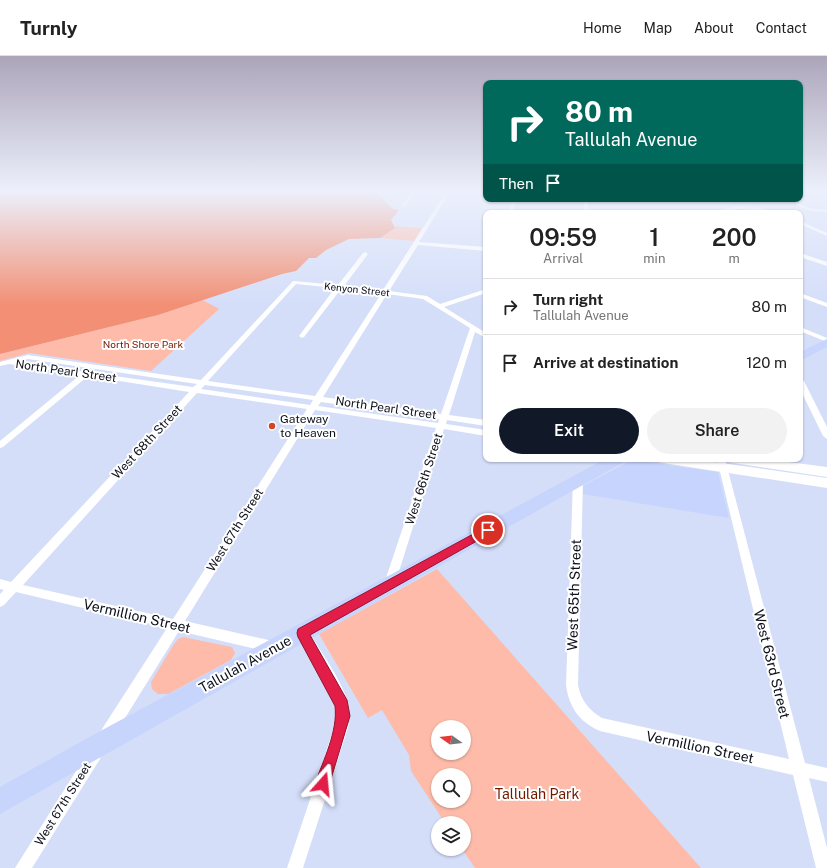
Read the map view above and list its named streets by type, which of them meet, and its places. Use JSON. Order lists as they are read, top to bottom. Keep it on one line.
{"streets":{"main road":["Tallulah Avenue"],"street":["Kenyon Street","North Pearl Street","West 68th Street","West 66th Street","West 67th Street","West 65th Street","Vermillion Street","West 63rd Street"]},"crossings":[["Kenyon Street","West 68th Street"],["Kenyon Street","West 66th Street"],["Kenyon Street","West 67th Street"],["North Pearl Street","West 68th Street"],["North Pearl Street","West 66th Street"],["North Pearl Street","West 67th Street"],["West 68th Street","Vermillion Street"],["West 66th Street","Tallulah Avenue"],["West 67th Street","Vermillion Street"],["West 67th Street","Tallulah Avenue"],["West 65th Street","Vermillion Street"],["West 65th Street","Tallulah Avenue"],["Vermillion Street","Tallulah Avenue"],["Vermillion Street","West 63rd Street"]],"parks":["North Shore Park","Tallulah Park"],"places":["Gateway to Heaven"],"north":"left","page":{"header":"Turnly","nav":["Home","Map","About","Contact"],"turn":["80 m","Tallulah Avenue"],"then":"Then","eta":["09:59","Arrival","1","min","200","m"],"list":[{"name":"Turn right","note":"Tallulah Avenue","value":"80 m"},{"name":"Arrive at destination","value":"120 m"}],"buttons":["Exit","Share"]}}
